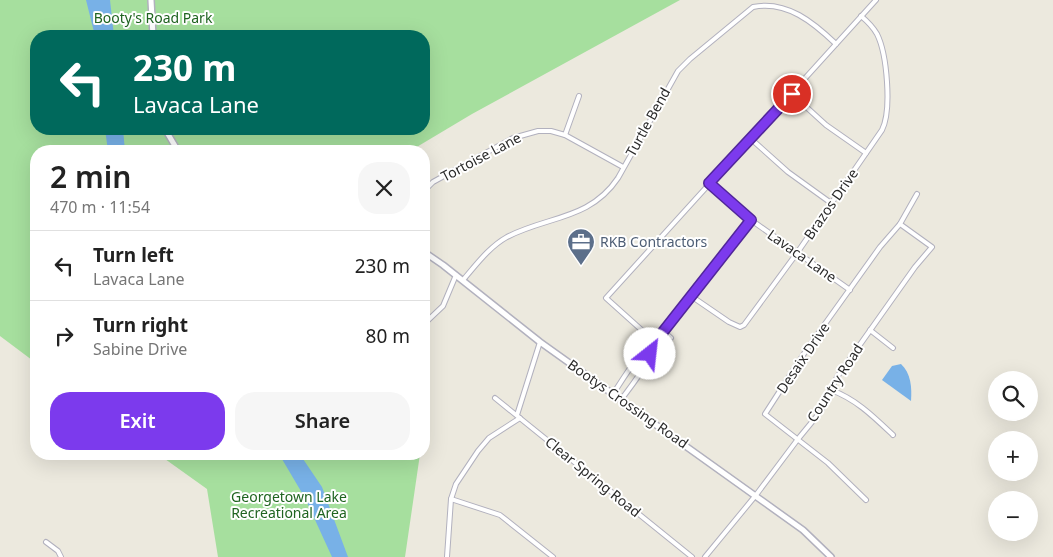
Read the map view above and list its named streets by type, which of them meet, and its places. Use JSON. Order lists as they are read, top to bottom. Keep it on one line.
{"streets":{"street":["Turtle Bend","Tortoise Lane","Brazos Drive","Lavaca Lane","Desaix Drive","Country Road","Bootys Crossing Road","Clear Spring Road"]},"crossings":[["Turtle Bend","Tortoise Lane"],["Turtle Bend","Bootys Crossing Road"],["Brazos Drive","Lavaca Lane"],["Lavaca Lane","Desaix Drive"],["Desaix Drive","Country Road"],["Country Road","Bootys Crossing Road"]],"parks":["Booty's Road Park","Georgetown Lake Recreational Area"],"places":{"office":["RKB Contractors"]},"page":{"turn":["230 m","Lavaca Lane"],"heading":["2 min","470 m · 11:54"],"list":[{"name":"Turn left","note":"Lavaca Lane","value":"230 m"},{"name":"Turn right","note":"Sabine Drive","value":"80 m"}],"map_buttons":["+","−"],"buttons":["Exit","Share"]}}
